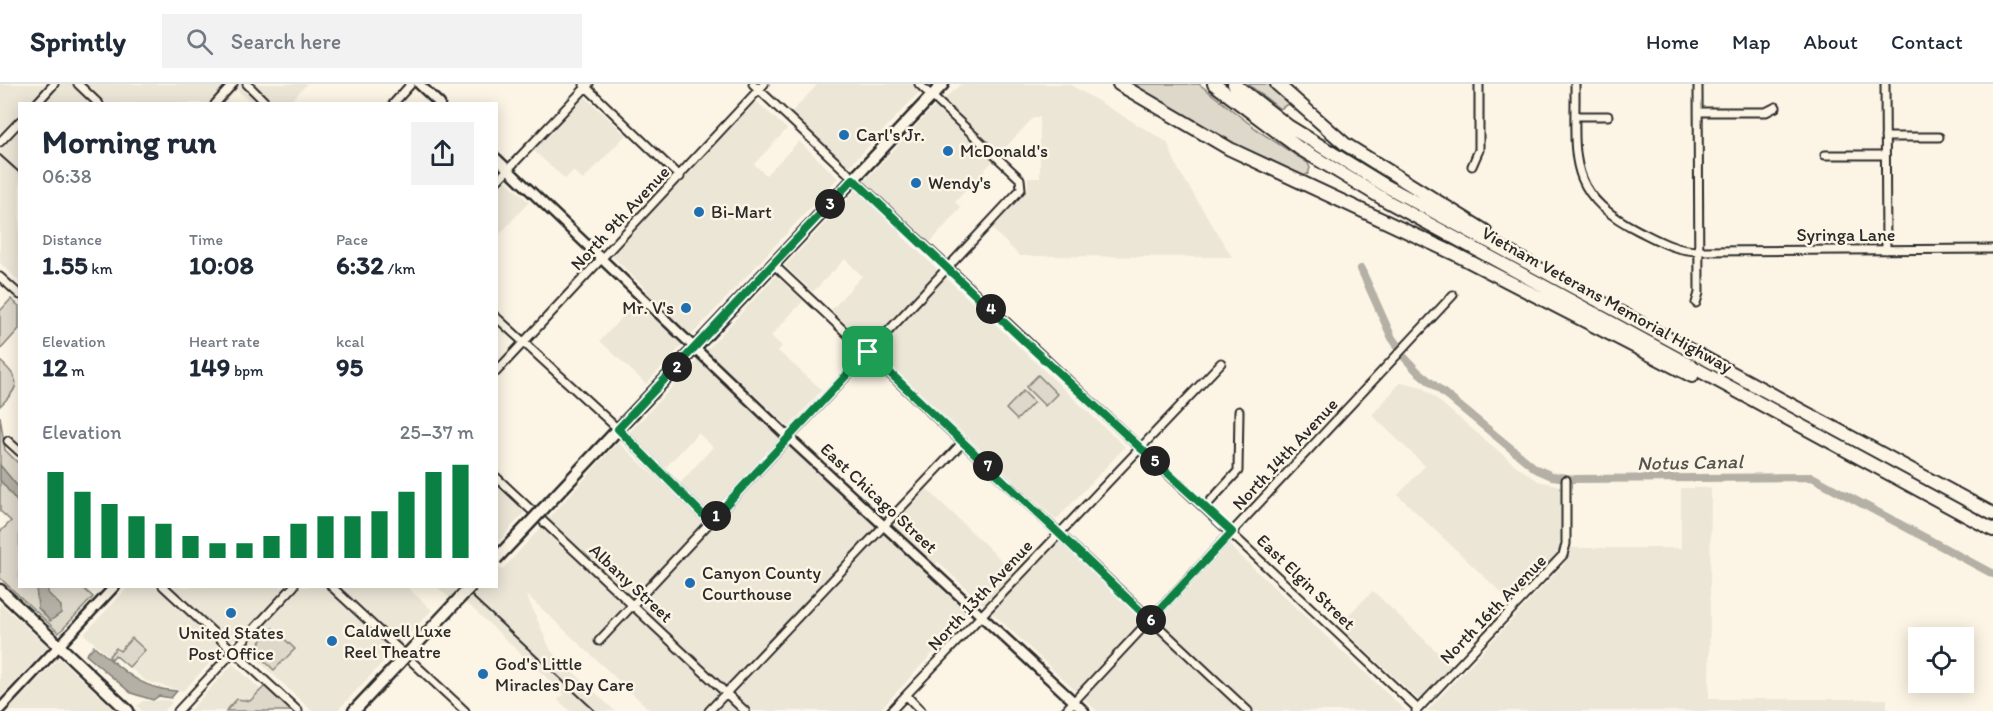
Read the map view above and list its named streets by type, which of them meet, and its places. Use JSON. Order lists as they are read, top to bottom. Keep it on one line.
{"streets":{"highway":["Vietnam Veterans Memorial Highway"],"street":["North 9th Avenue","Syringa Lane","North 14th Avenue","East Chicago Street","East Elgin Street","Albany Street","North 13th Avenue","North 16th Avenue"]},"crossings":[["North 9th Avenue","East Chicago Street"],["North 9th Avenue","East Elgin Street"],["North 14th Avenue","East Chicago Street"],["North 14th Avenue","East Elgin Street"],["East Chicago Street","North 13th Avenue"],["East Elgin Street","North 13th Avenue"],["East Elgin Street","North 16th Avenue"]],"water":["Notus Canal"],"places":["Carl's Jr.","McDonald's","Wendy's","Bi-Mart","Mr. V's","Canyon County Courthouse","United States Post Office","Caldwell Luxe Reel Theatre","God's Little Miracles Day Care"],"page":{"header":"Sprintly","search":"Search here","nav":["Home","Map","About","Contact"],"heading":["Morning run","06:38"],"pins":["3","4","2","5","7","1","6"],"stats":[["Distance","1.55 km"],["Time","10:08"],["Pace","6:32 /km"],["Elevation","12 m"],["Heart rate","149 bpm"],["kcal","95"]],"chart":["Elevation","25–37 m"]}}
